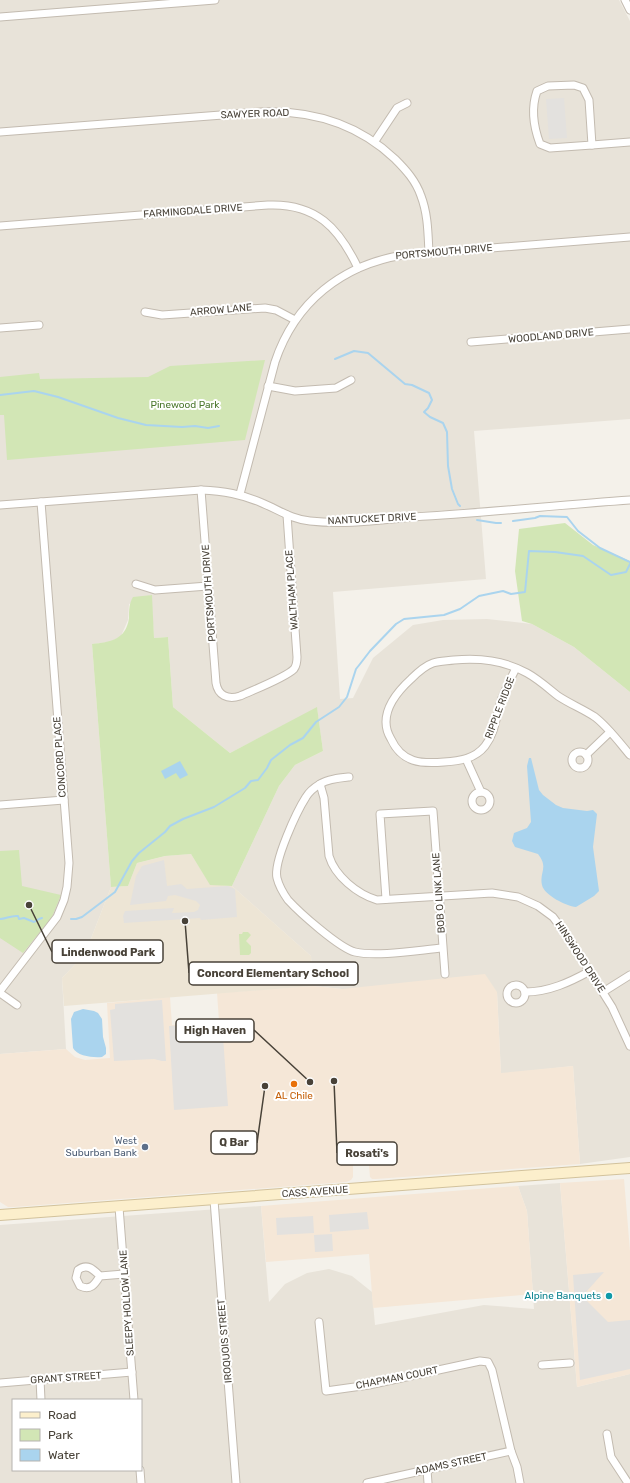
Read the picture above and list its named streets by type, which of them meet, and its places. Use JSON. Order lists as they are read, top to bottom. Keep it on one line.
{"streets":{"main road":["CASS AVENUE"],"street":["SAWYER ROAD","FARMINGDALE DRIVE","PORTSMOUTH DRIVE","ARROW LANE","WOODLAND DRIVE","NANTUCKET DRIVE","WALTHAM PLACE","RIPPLE RIDGE","CONCORD PLACE","BOB O LINK LANE","HINSWOOD DRIVE","SLEEPY HOLLOW LANE","IROQUOIS STREET","GRANT STREET","CHAPMAN COURT","ADAMS STREET"]},"crossings":[["SAWYER ROAD","PORTSMOUTH DRIVE"],["FARMINGDALE DRIVE","PORTSMOUTH DRIVE"],["PORTSMOUTH DRIVE","ARROW LANE"],["PORTSMOUTH DRIVE","NANTUCKET DRIVE"],["PORTSMOUTH DRIVE","WALTHAM PLACE"],["NANTUCKET DRIVE","WALTHAM PLACE"],["NANTUCKET DRIVE","CONCORD PLACE"],["BOB O LINK LANE","HINSWOOD DRIVE"],["CASS AVENUE","SLEEPY HOLLOW LANE"],["CASS AVENUE","IROQUOIS STREET"],["SLEEPY HOLLOW LANE","GRANT STREET"],["CHAPMAN COURT","ADAMS STREET"]],"parks":["Pinewood Park"],"places":["Lindenwood Park","Concord Elementary School","Rosati's","High Haven","AL Chile","Q Bar","West Suburban Bank","Alpine Banquets"],"legend":["Road","Park","Water"]}
